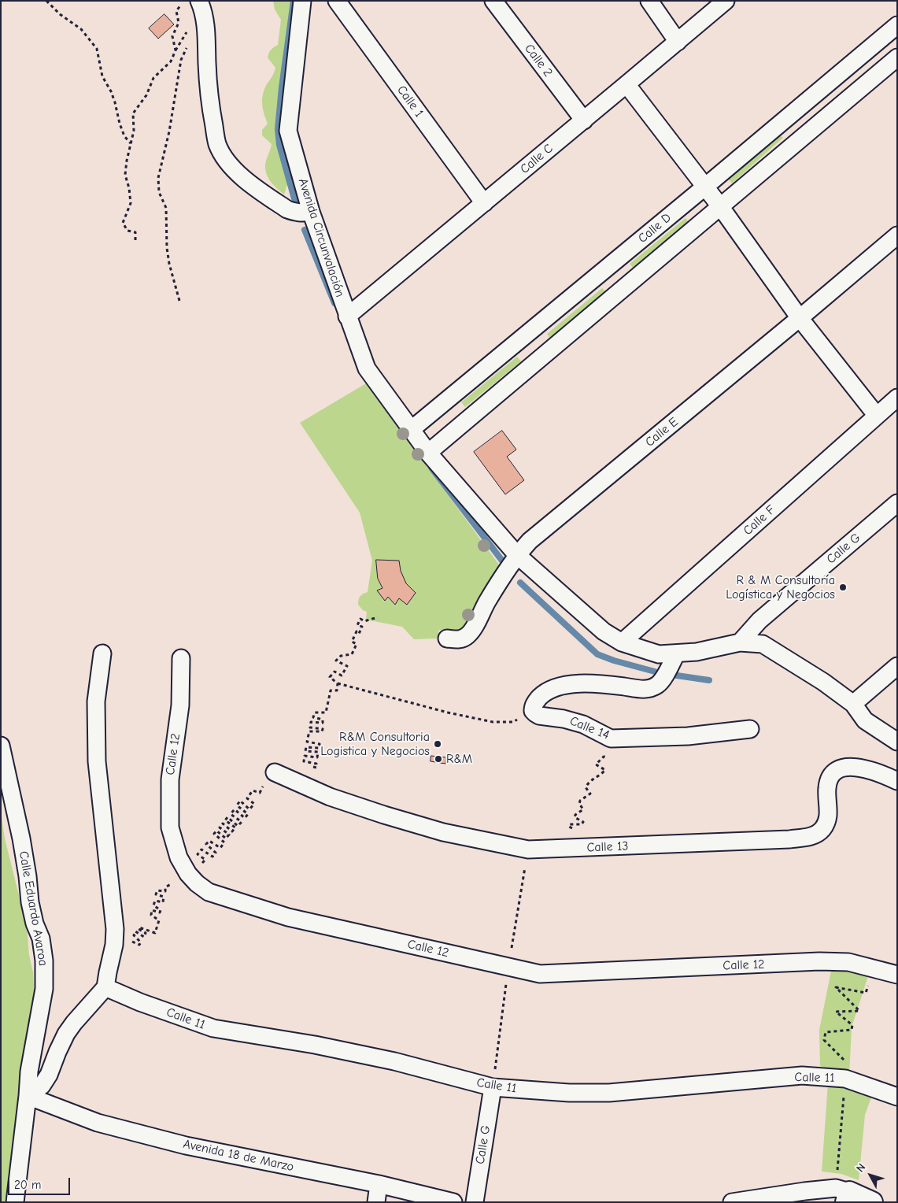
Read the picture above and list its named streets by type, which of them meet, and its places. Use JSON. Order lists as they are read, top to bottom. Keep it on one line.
{"streets":{"street":["Calle 2","Calle 1","Calle C","Calle D","Avenida Circunvalación","Calle E","Calle F","Calle G","Calle 14","Calle 12","Calle 13","Calle Eduardo Avaroa","Calle 11","Avenida 18 de Marzo"]},"crossings":[["Calle 2","Calle C"],["Calle 1","Calle C"],["Calle C","Avenida Circunvalación"],["Calle D","Avenida Circunvalación"],["Avenida Circunvalación","Calle E"],["Avenida Circunvalación","Calle F"],["Avenida Circunvalación","Calle G"],["Calle G","Calle 11"],["Calle Eduardo Avaroa","Avenida 18 de Marzo"]],"places":["R & M Consultoría Logística y Negocios","R&M Consultoria Logistica y Negocios","R&M"],"scale_bar":"20 m","north":"top left"}
